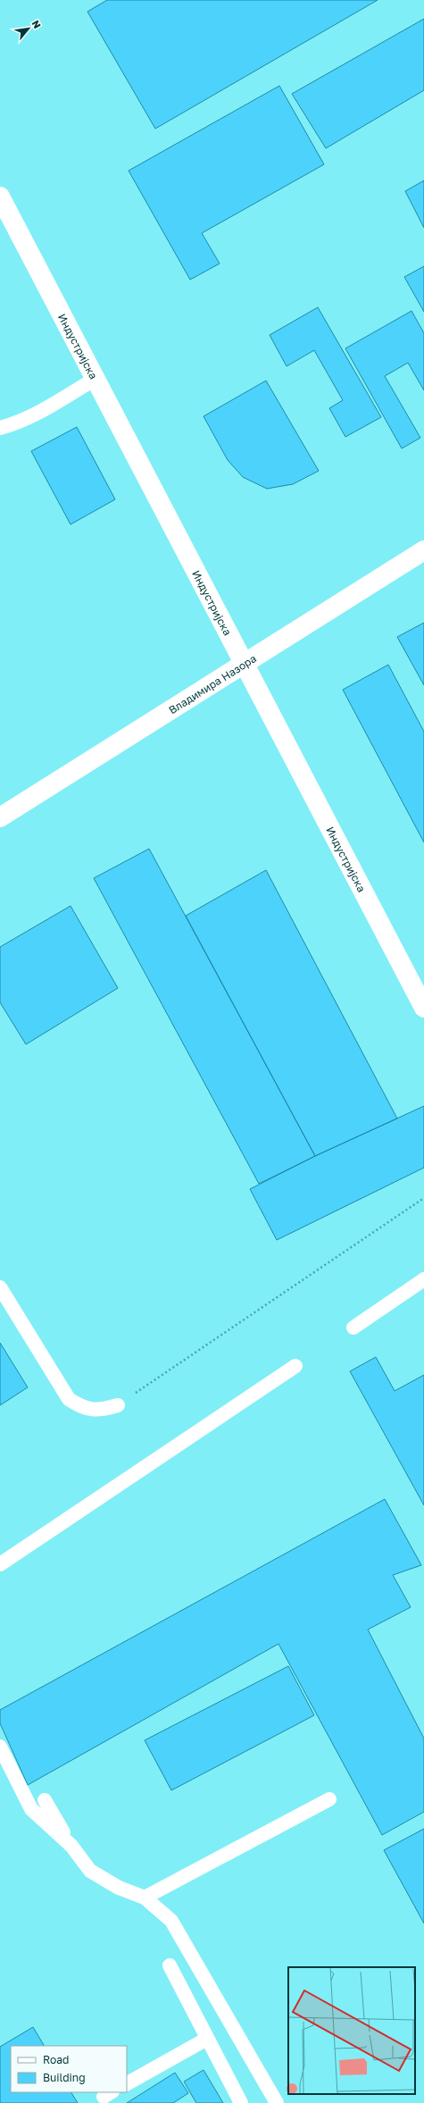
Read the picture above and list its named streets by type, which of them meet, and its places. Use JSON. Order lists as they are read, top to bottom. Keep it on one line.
{"streets":{"main road":["Индустријска","Владимира Назора"]},"crossings":[["Индустријска","Владимира Назора"]],"legend":["Road","Building"],"north":"top right"}
